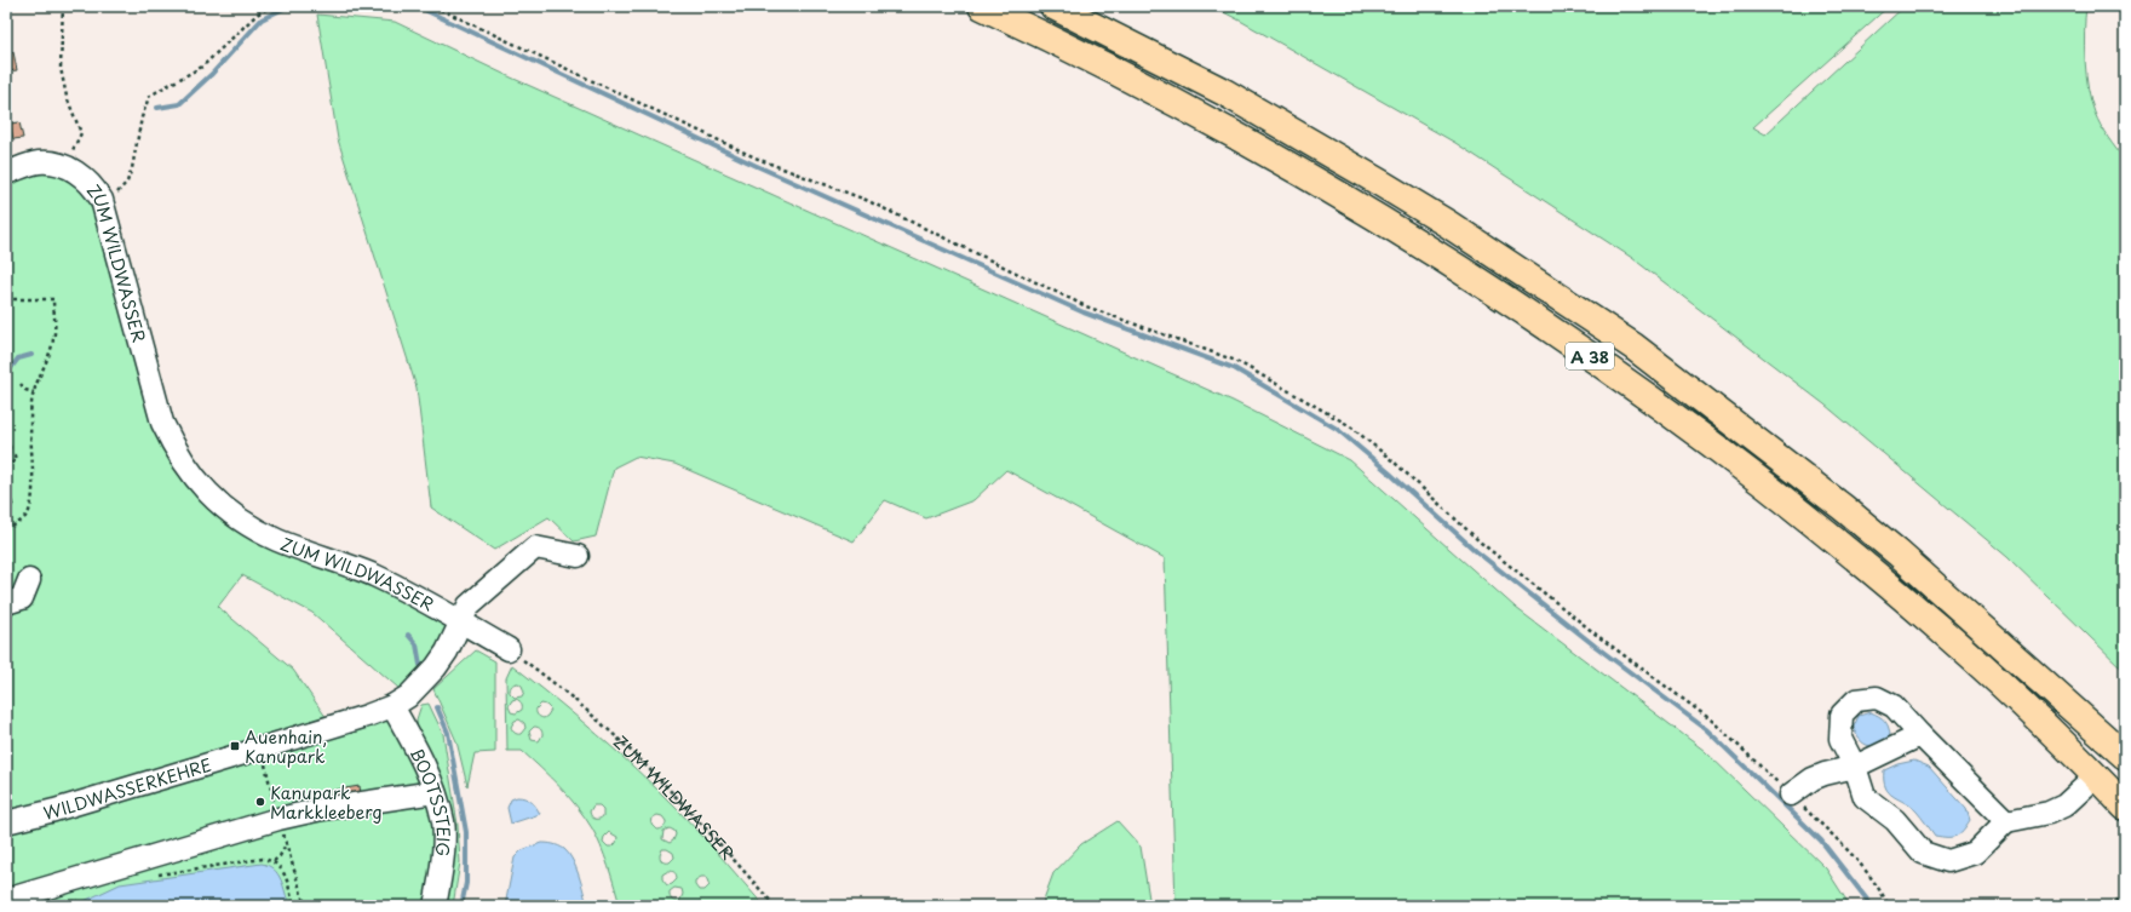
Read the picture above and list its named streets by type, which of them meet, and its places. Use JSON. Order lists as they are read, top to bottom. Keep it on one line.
{"streets":{"highway":["A 38"],"street":["ZUM WILDWASSER","WILDWASSERKEHRE","BOOTSSTEIG"]},"crossings":[["ZUM WILDWASSER","WILDWASSERKEHRE"],["WILDWASSERKEHRE","BOOTSSTEIG"]],"places":{"transit":["Auenhain, Kanupark"],"other":["Kanupark Markkleeberg"]}}
